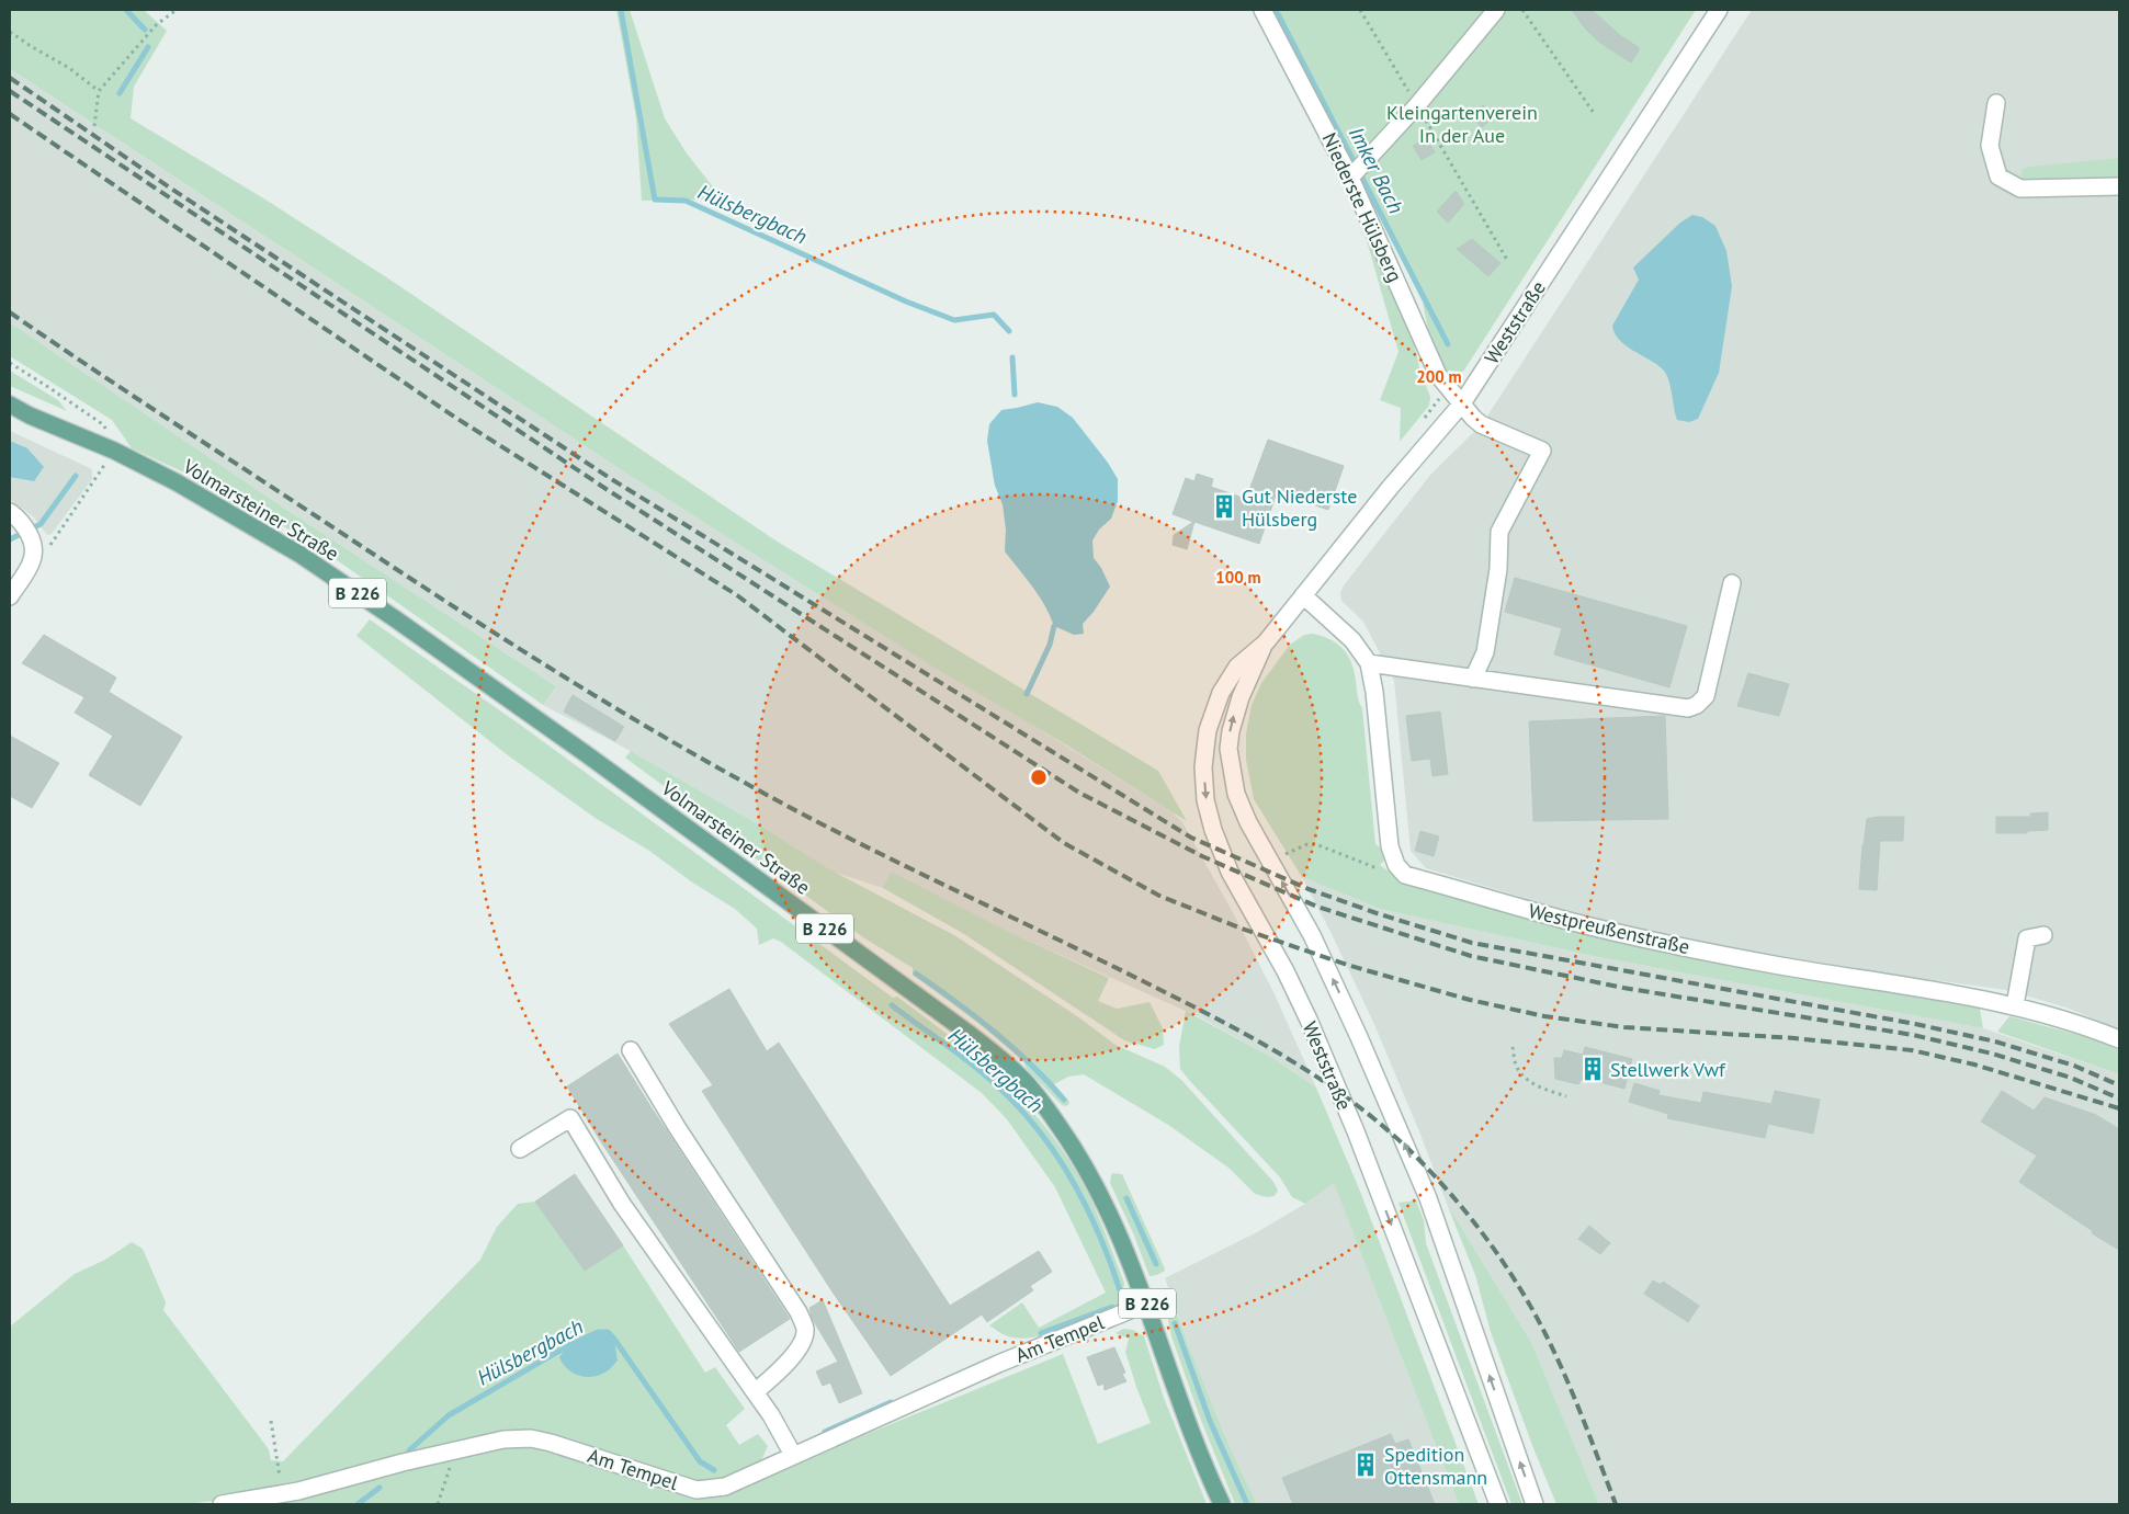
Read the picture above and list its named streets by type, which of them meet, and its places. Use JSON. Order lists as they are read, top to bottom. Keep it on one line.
{"streets":{"main road":["Volmarsteiner Straße","B 226"],"street":["Niederste Hülsberg","Weststraße","Westpreußenstraße","Am Tempel"]},"crossings":[["Niederste Hülsberg","Weststraße"],["Volmarsteiner Straße","Am Tempel"]],"water":["Imker Bach","Hülsbergbach"],"parks":["Kleingartenverein In der Aue"],"places":{"building":["Gut Niederste Hülsberg","Stellwerk Vwf","Spedition Ottensmann"]},"rings":["200 m","100 m"]}
